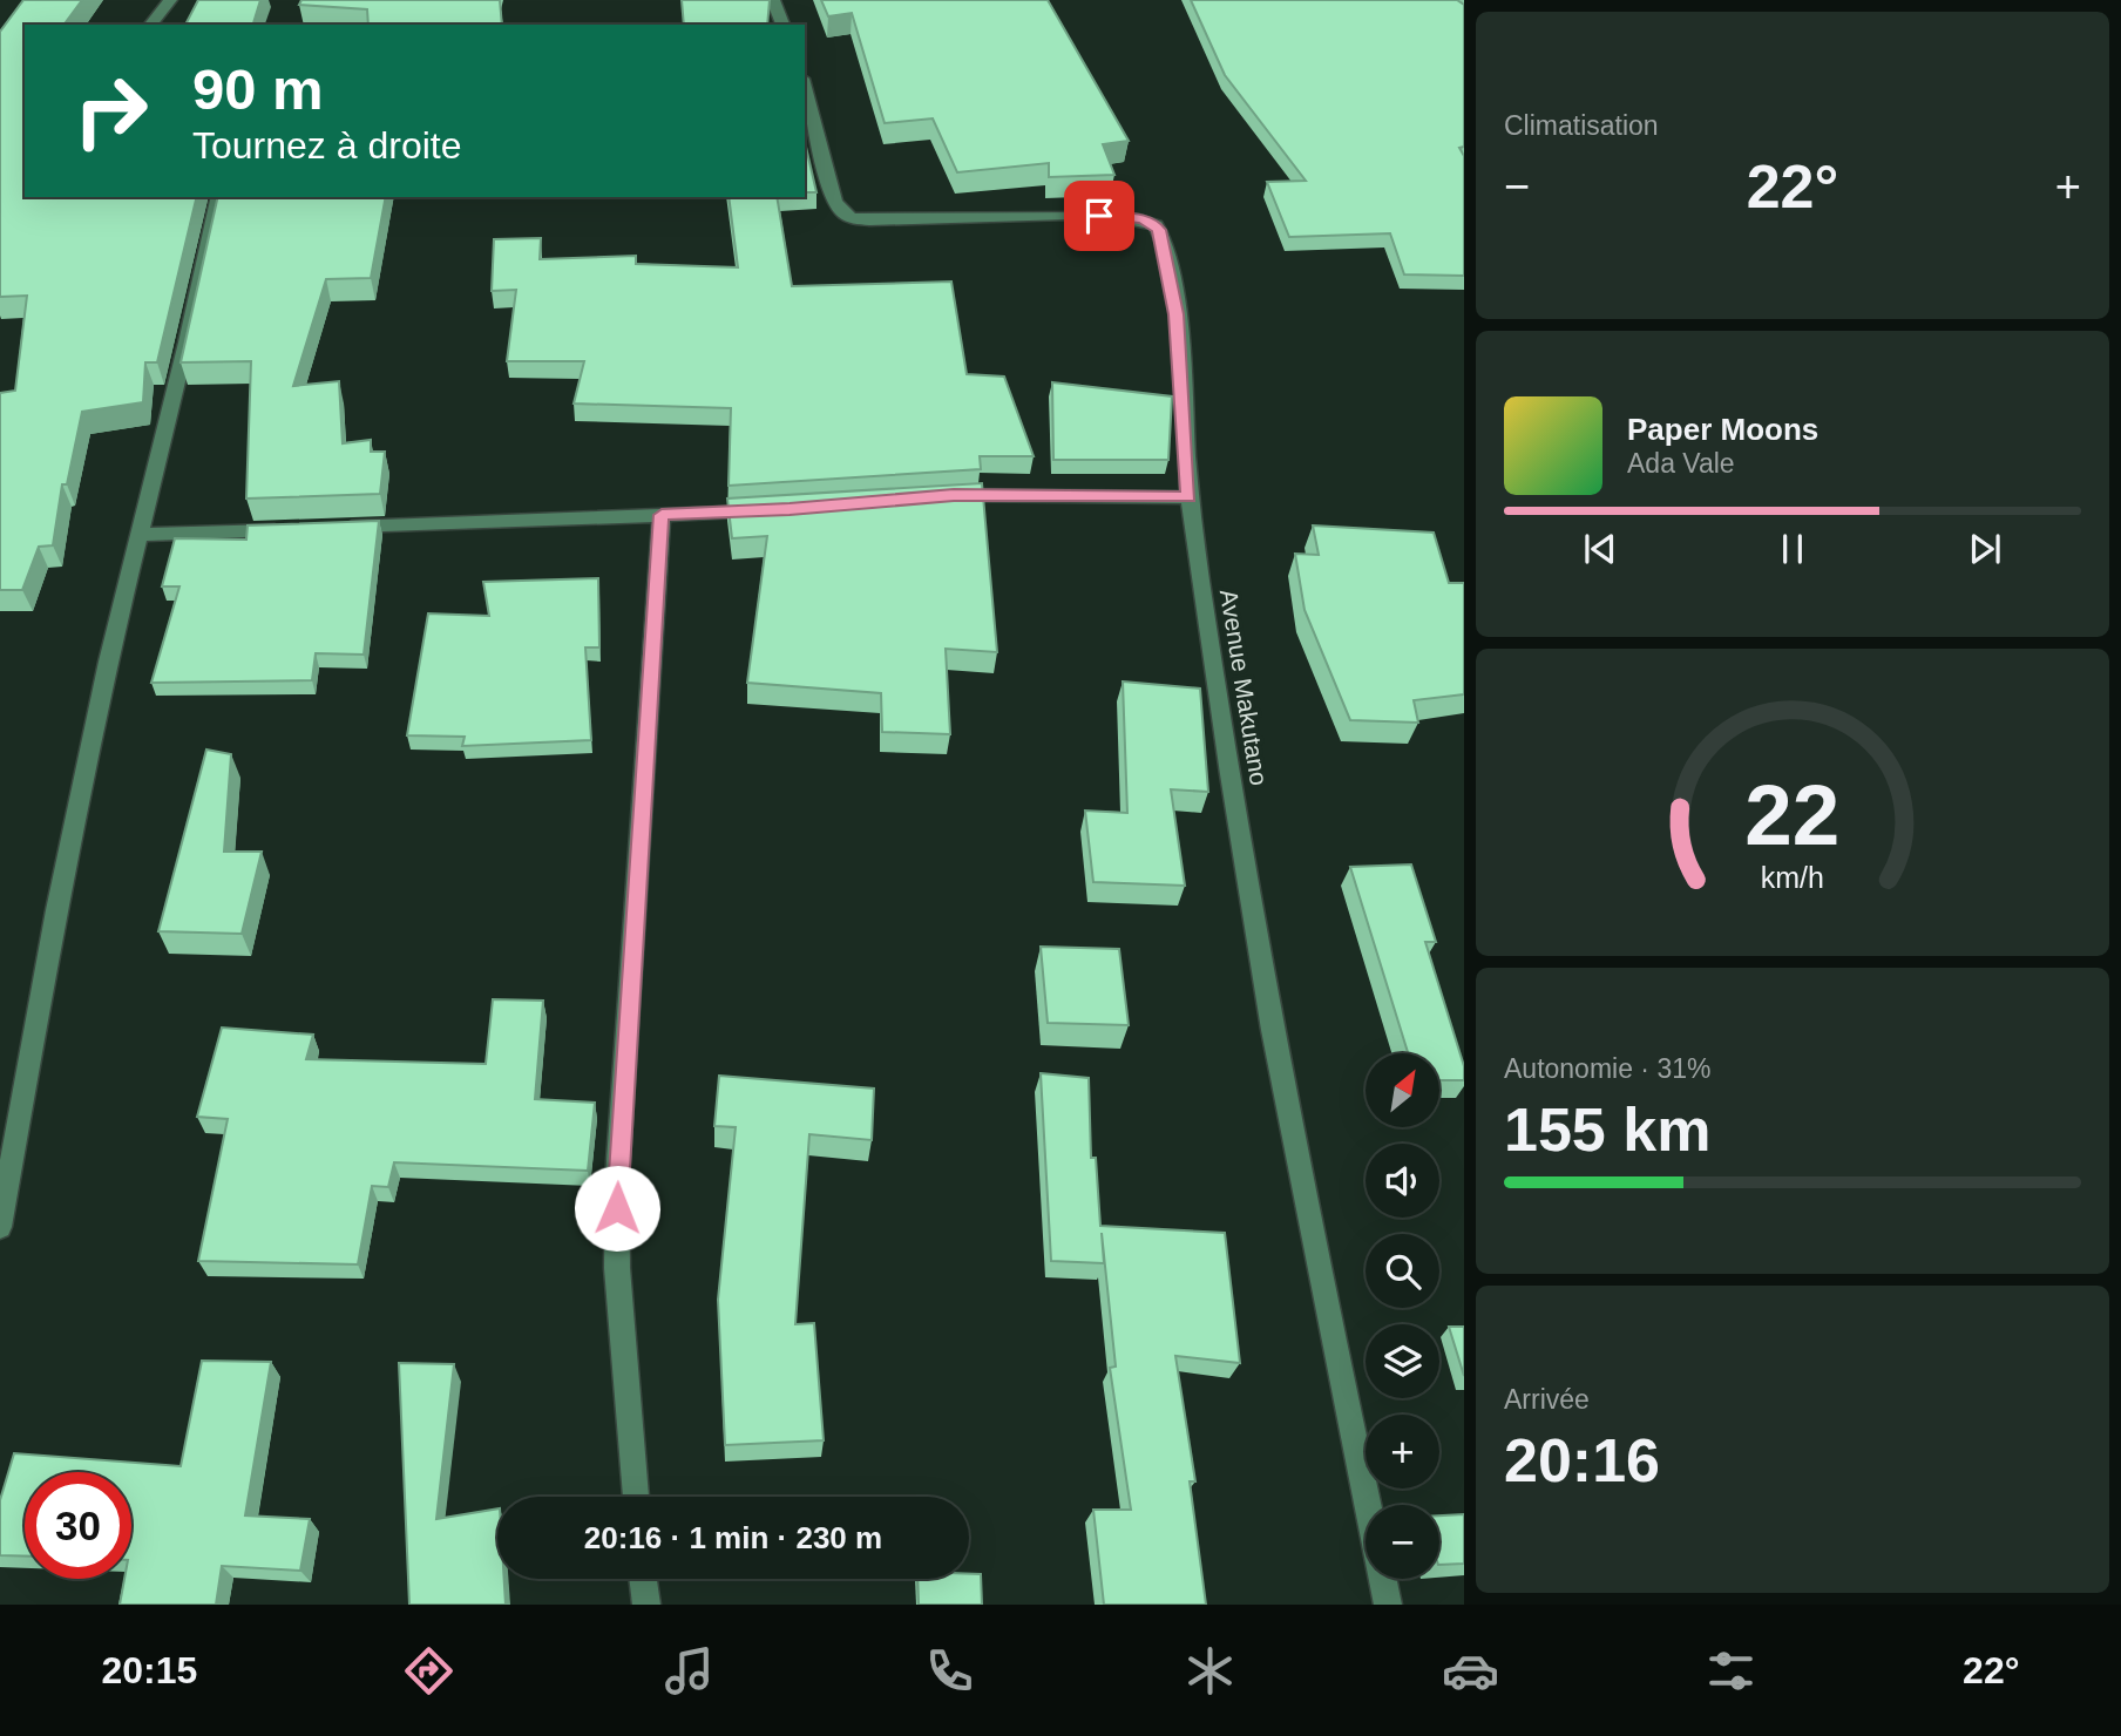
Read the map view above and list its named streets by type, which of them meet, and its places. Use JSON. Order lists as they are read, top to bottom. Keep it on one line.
{"streets":{"street":["Avenue Makutano"]},"north":"top right","page":{"tile":["Climatisation",["Autonomie · 31%","155 km"],["Arrivée","20:16"]],"turn":["90 m","Tournez à droite"],"heat":["−","22°","+"],"song":["Paper Moons","Ada Vale"],"map_buttons":["+","−"],"limit":"30","trip":"20:16 · 1 min · 230 m","tabs":["20:15","22°"],"gauge":["22","km/h"]}}
